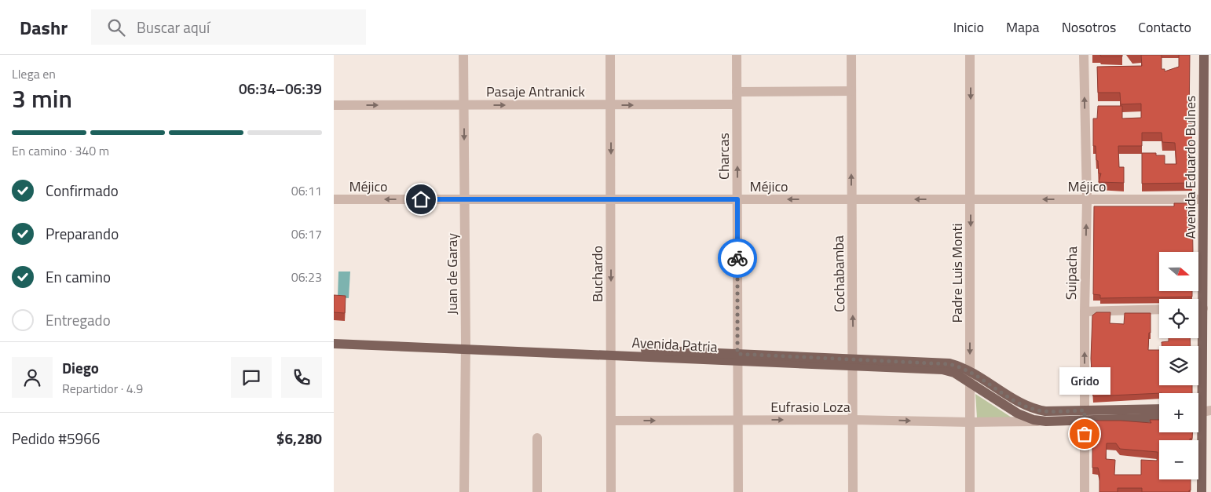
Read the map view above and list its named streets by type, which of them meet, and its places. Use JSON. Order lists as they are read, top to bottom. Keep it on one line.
{"streets":{"main road":["Avenida Eduardo Bulnes","Avenida Patria"],"street":["Pasaje Antranick","Charcas","Méjico","Padre Luis Monti","Suipacha","Juan de Garay","Buchardo","Cochabamba","Eufrasio Loza"]},"crossings":[["Pasaje Antranick","Charcas"],["Pasaje Antranick","Juan de Garay"],["Pasaje Antranick","Buchardo"],["Charcas","Méjico"],["Charcas","Avenida Patria"],["Charcas","Eufrasio Loza"],["Avenida Eduardo Bulnes","Méjico"],["Méjico","Padre Luis Monti"],["Méjico","Suipacha"],["Méjico","Juan de Garay"],["Méjico","Buchardo"],["Méjico","Cochabamba"],["Padre Luis Monti","Avenida Patria"],["Padre Luis Monti","Eufrasio Loza"],["Suipacha","Avenida Patria"],["Juan de Garay","Avenida Patria"],["Buchardo","Avenida Patria"],["Buchardo","Eufrasio Loza"],["Cochabamba","Avenida Patria"],["Cochabamba","Eufrasio Loza"],["Avenida Patria","Eufrasio Loza"]],"one_way":["Pasaje Antranick","Méjico","Padre Luis Monti","Suipacha","Buchardo","Cochabamba","Eufrasio Loza"],"places":["Grido"],"north":"right","page":{"header":"Dashr","search":"Buscar aquí","nav":["Inicio","Mapa","Nosotros","Contacto"],"heading":["3 min","Llega en","06:34–06:39"],"panel":["Diego","Repartidor · 4.9","Pedido #5966","$6,280"],"bar":"En camino · 340 m","list":[["Confirmado","06:11"],["Preparando","06:17"],["En camino","06:23"],"Entregado"],"map_buttons":["+","−"],"bubble":"Grido"}}
